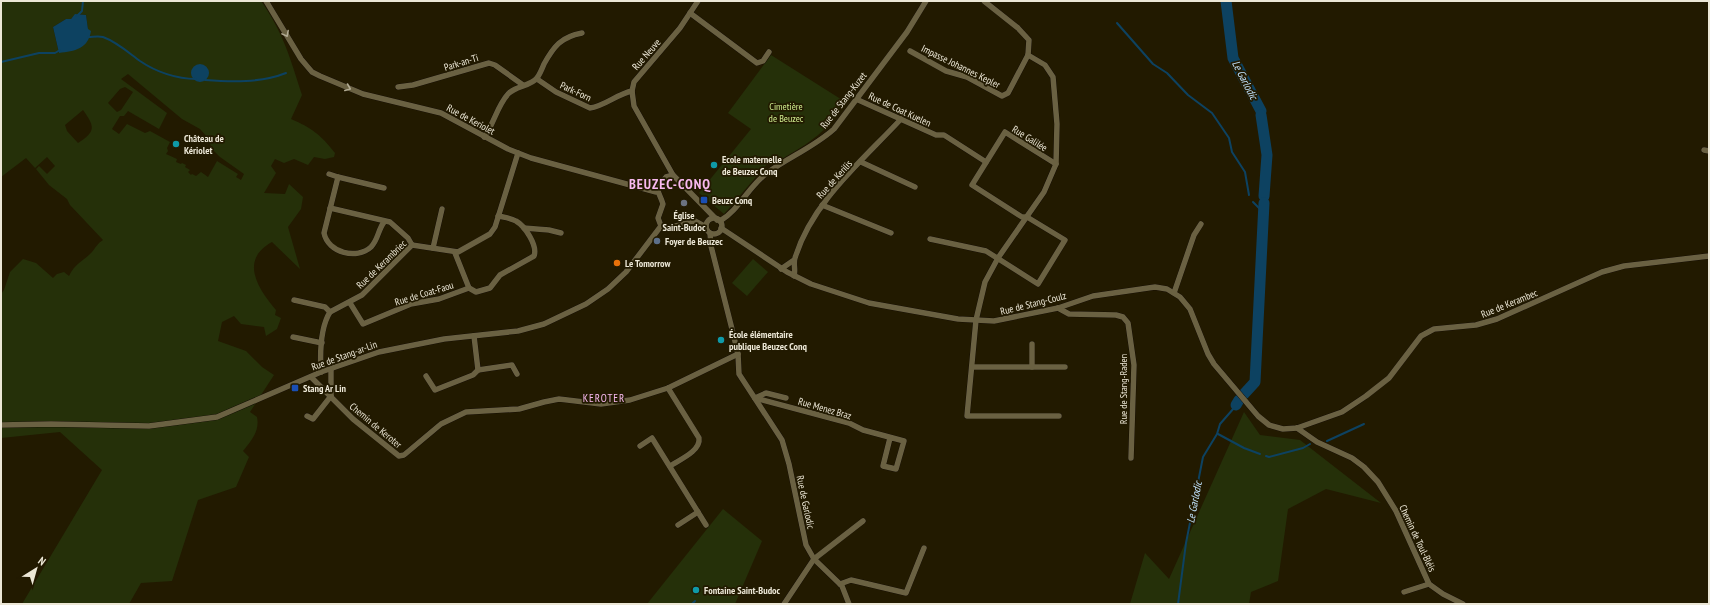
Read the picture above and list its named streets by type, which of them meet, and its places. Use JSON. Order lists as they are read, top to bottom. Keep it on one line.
{"streets":{"street":["Rue Neuve","Park-an-Ti","Impasse Johannes Kepler","Park-Forn","Rue de Stang-Kuzet","Rue de Coat Kuelen","Rue de Keriolet","Rue Galilée","Rue de Kerilis","Rue de Kerambriec","Rue de Coat-Faou","Rue de Stang-Coulz","Rue de Kerambec","Rue de Stang-ar-Lin","Rue de Stang-Raden","Rue Menez Braz","Chemin de Keroter","Rue de Garlodic","Chemin de Toul-Bléis"]},"crossings":[["Rue Neuve","Park-Forn"],["Rue de Stang-Kuzet","Rue de Coat Kuelen"],["Rue de Stang-Kuzet","Rue de Stang-Coulz"],["Rue de Coat Kuelen","Rue Galilée"],["Rue de Coat Kuelen","Rue de Kerilis"],["Rue de Kerilis","Rue de Stang-Coulz"],["Rue de Kerambriec","Rue de Coat-Faou"],["Rue de Stang-Coulz","Rue de Kerambec"],["Rue de Stang-Coulz","Rue de Stang-Raden"],["Rue de Stang-Coulz","Chemin de Toul-Bléis"],["Rue de Kerambec","Chemin de Toul-Bléis"],["Rue de Stang-ar-Lin","Chemin de Keroter"],["Rue Menez Braz","Rue de Garlodic"]],"one_way":["Rue de Keriolet"],"districts":["BEUZEC-CONQ","KEROTER"],"water":["Le Garlodic"],"parks":["Cimetière de Beuzec"],"places":{"other":["Château de Kériolet","Ecole maternelle de Beuzec Conq","Église Saint-Budoc","Foyer de Beuzec","Le Tomorrow","École élémentaire publique Beuzec Conq","Fontaine Saint-Budoc"],"transit":["Beuzc Conq","Stang Ar Lin"]},"north":"top right"}
